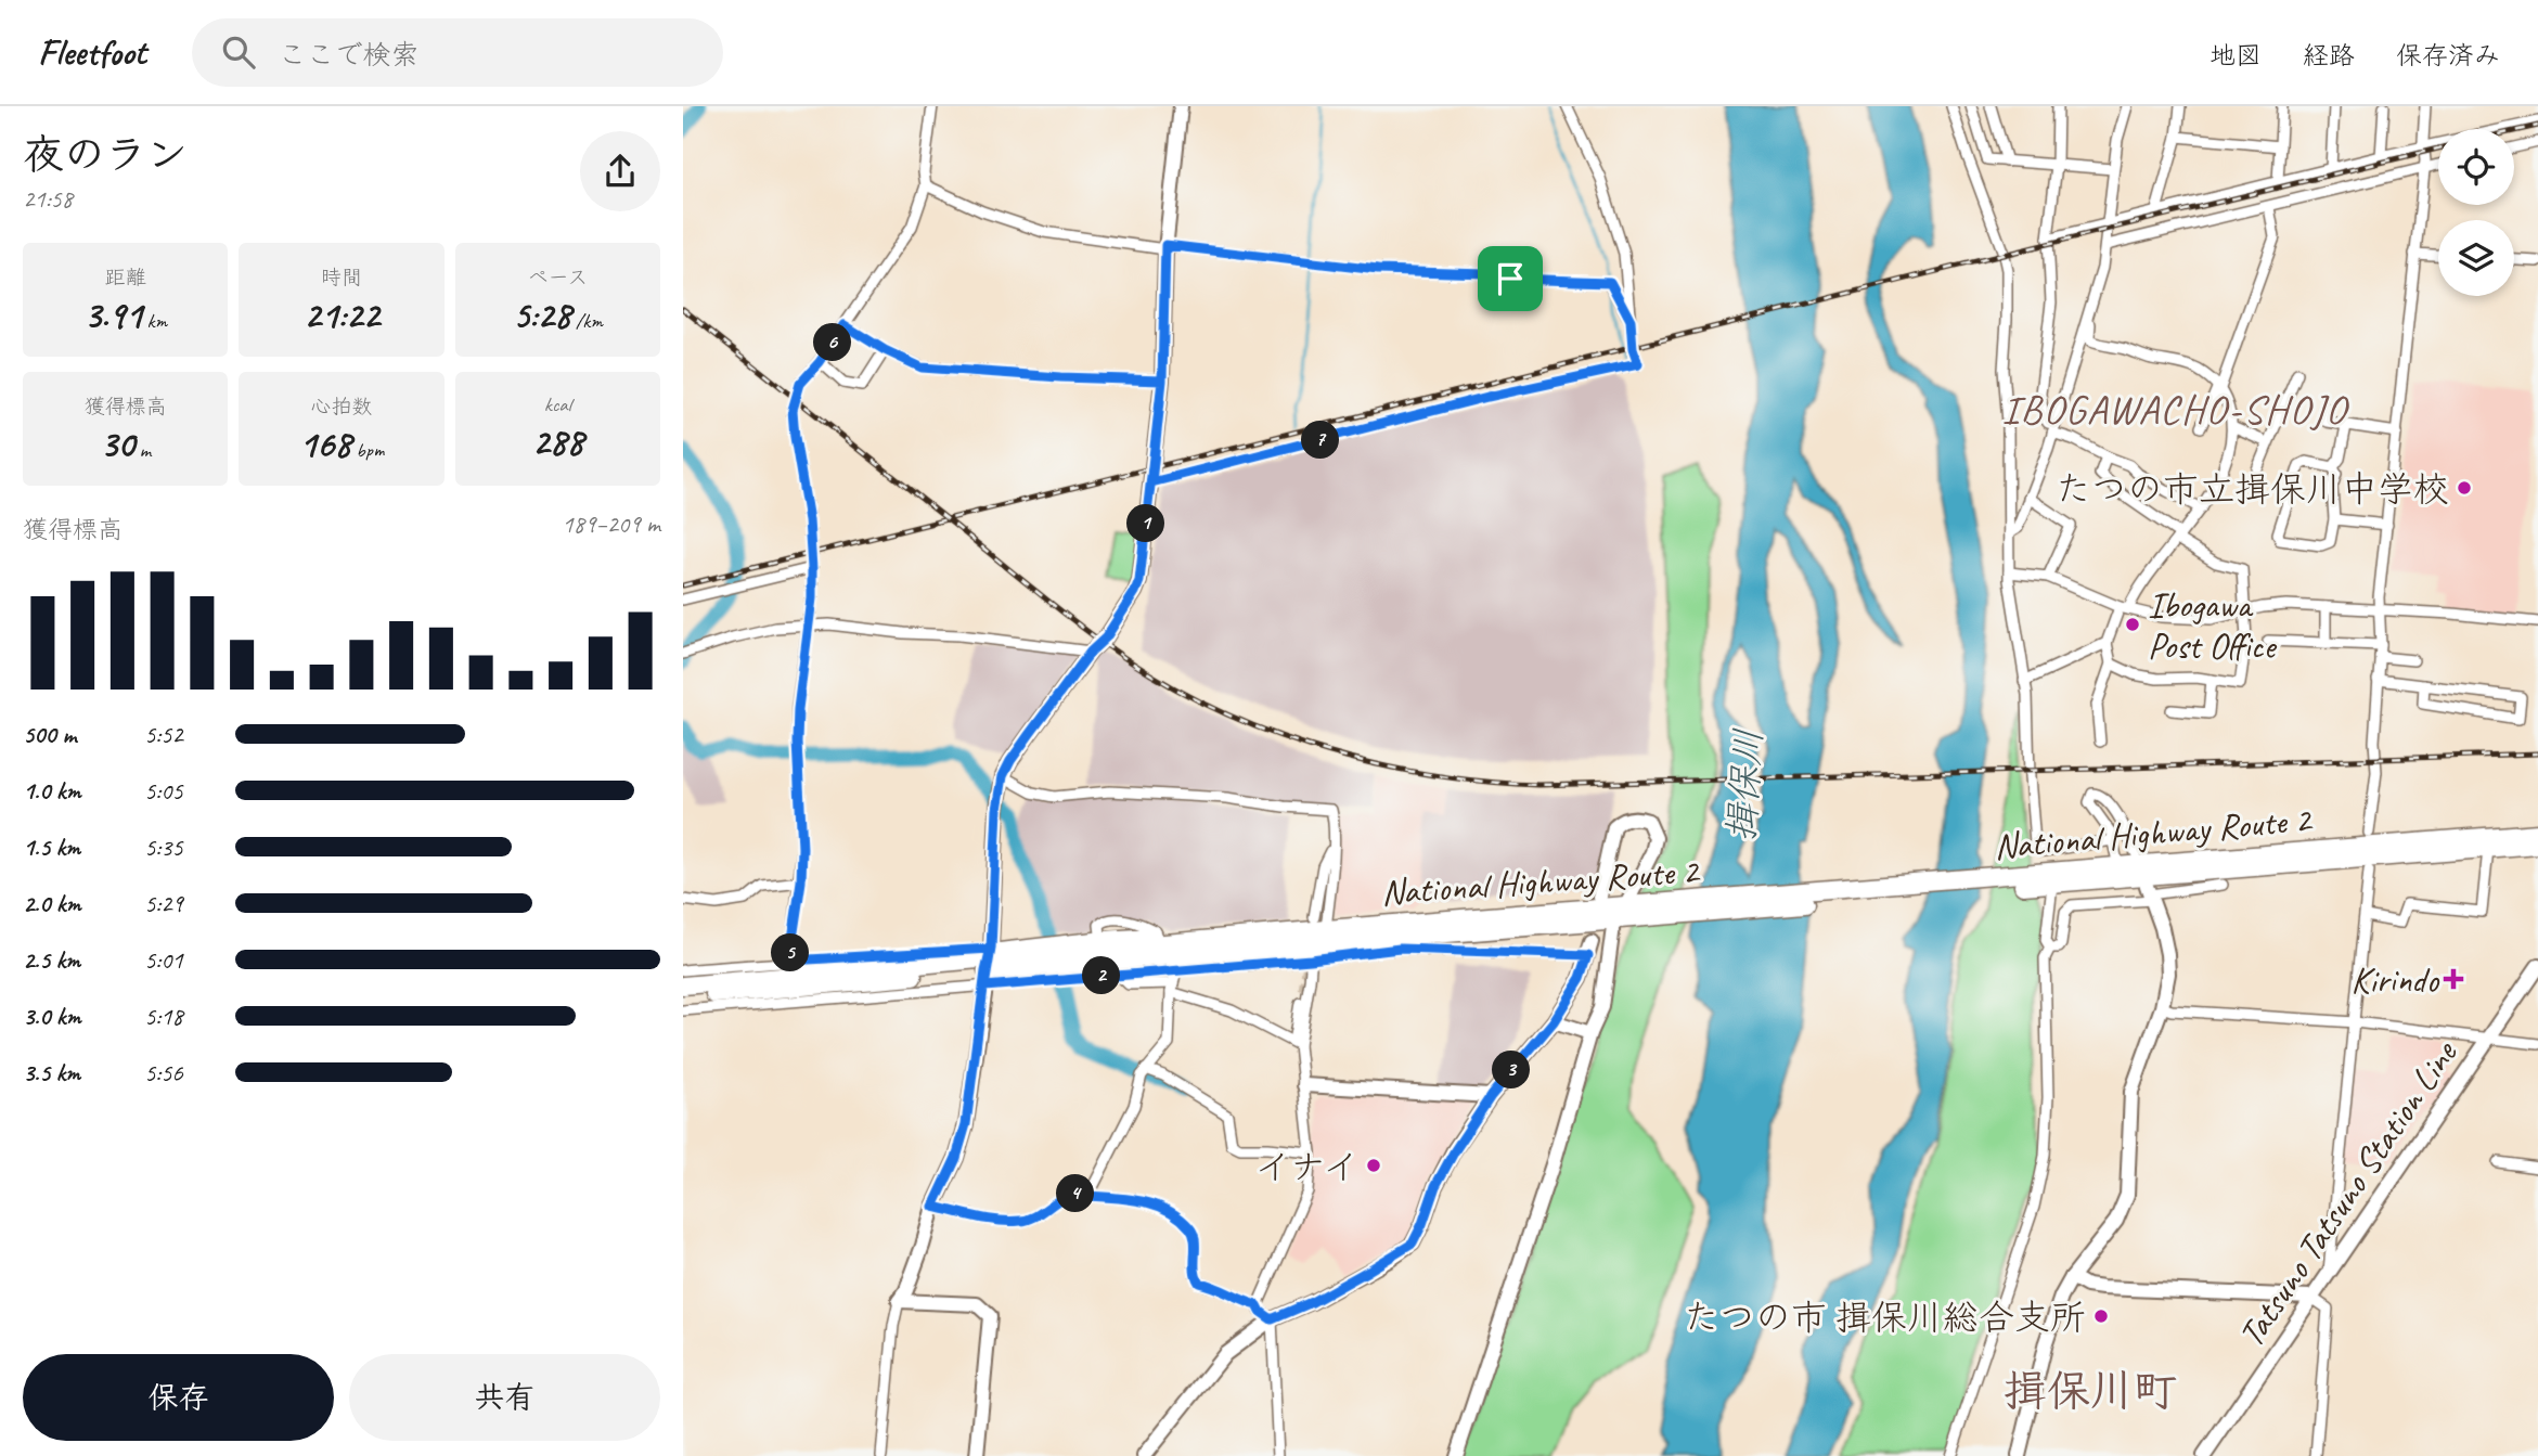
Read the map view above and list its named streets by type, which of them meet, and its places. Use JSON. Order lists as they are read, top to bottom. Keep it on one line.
{"streets":{"highway":["National Highway Route 2"],"street":["Tatsuno Tatsuno Station Line"]},"districts":["IBOGAWACHO-SHOJO","揖保川町"],"water":["揖保川"],"places":{"other":["たつの市立揖保川中学校","Ibogawa Post Office","イナイ","たつの市 揖保川総合支所"],"health":["Kirindo"]},"page":{"header":"Fleetfoot","search":"ここで検索","nav":["地図","経路","保存済み"],"heading":["夜のラン","21:58"],"stats":[["距離","3.91 km"],["時間","21:22"],["ペース","5:28 /km"],["獲得標高","30 m"],["心拍数","168 bpm"],["kcal","288"]],"pins":["6","7","1","5","2","3","4"],"chart":["獲得標高","189–209 m"],"list":[{"name":"500 m","note":"5:52"},{"name":"1.0 km","note":"5:05"},{"name":"1.5 km","note":"5:35"},{"name":"2.0 km","note":"5:29"},{"name":"2.5 km","note":"5:01"},{"name":"3.0 km","note":"5:18"},{"name":"3.5 km","note":"5:56"}],"buttons":["保存","共有"]}}
